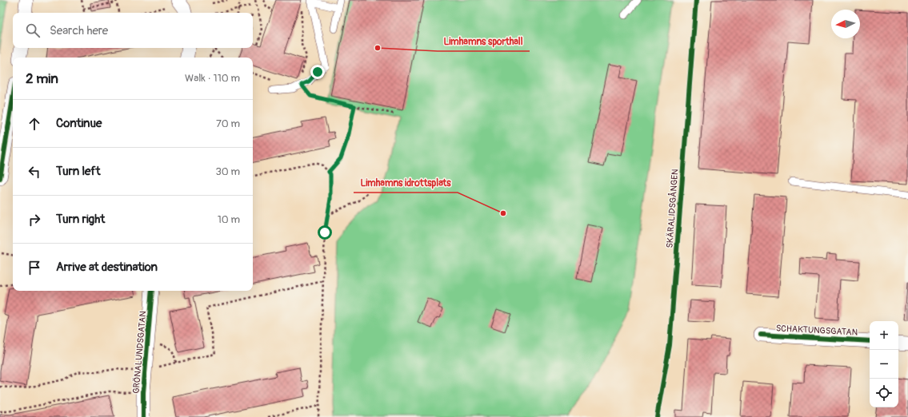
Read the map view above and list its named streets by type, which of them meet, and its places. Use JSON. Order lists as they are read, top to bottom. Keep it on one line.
{"streets":{"street":["SCHAKTUNGSGATAN","GRÖNALUNDSGATAN"],"cycle path":["SKÄRALIDSGÅNGEN"]},"places":["Limhamns sporthall","Limhamns idrottsplats"],"north":"left","page":{"search":"Search here","heading":["2 min","Walk · 110 m"],"list":[["Continue","70 m"],["Turn left","30 m"],["Turn right","10 m"],"Arrive at destination"],"map_buttons":["+","−"]}}
